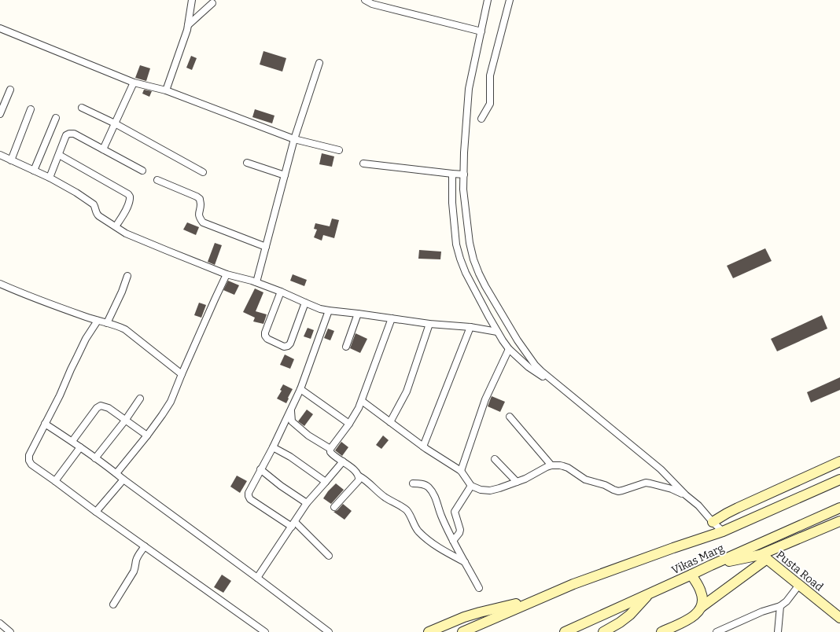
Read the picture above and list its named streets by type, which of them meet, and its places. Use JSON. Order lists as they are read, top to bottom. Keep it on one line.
{"streets":{"main road":["Vikas Marg","Pusta Road"]},"crossings":[["Vikas Marg","Pusta Road"]]}
